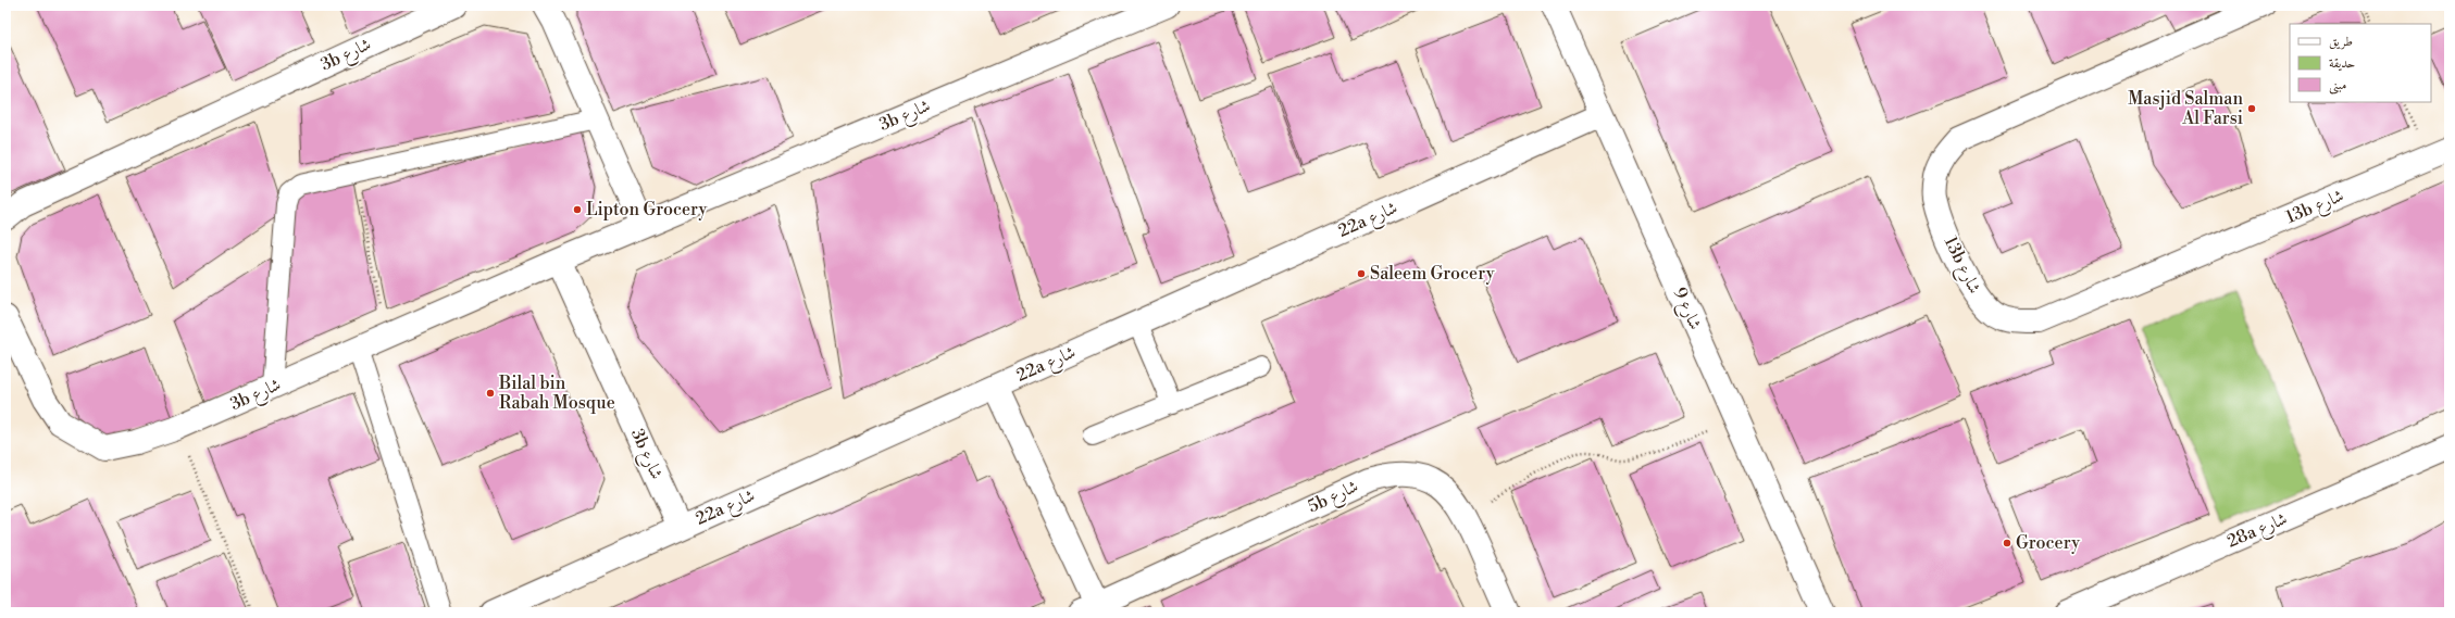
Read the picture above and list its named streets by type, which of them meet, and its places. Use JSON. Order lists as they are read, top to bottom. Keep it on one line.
{"streets":{"street":["3b شارع","13b شارع","22a شارع","شارع 9","5b شارع","28a شارع"]},"crossings":[["3b شارع","22a شارع"],["22a شارع","شارع 9"],["22a شارع","5b شارع"]],"places":["Masjid Salman Al Farsi","Lipton Grocery","Saleem Grocery","Bilal bin Rabah Mosque","Grocery"],"legend":["طريق","حديقة","مبنى"]}
